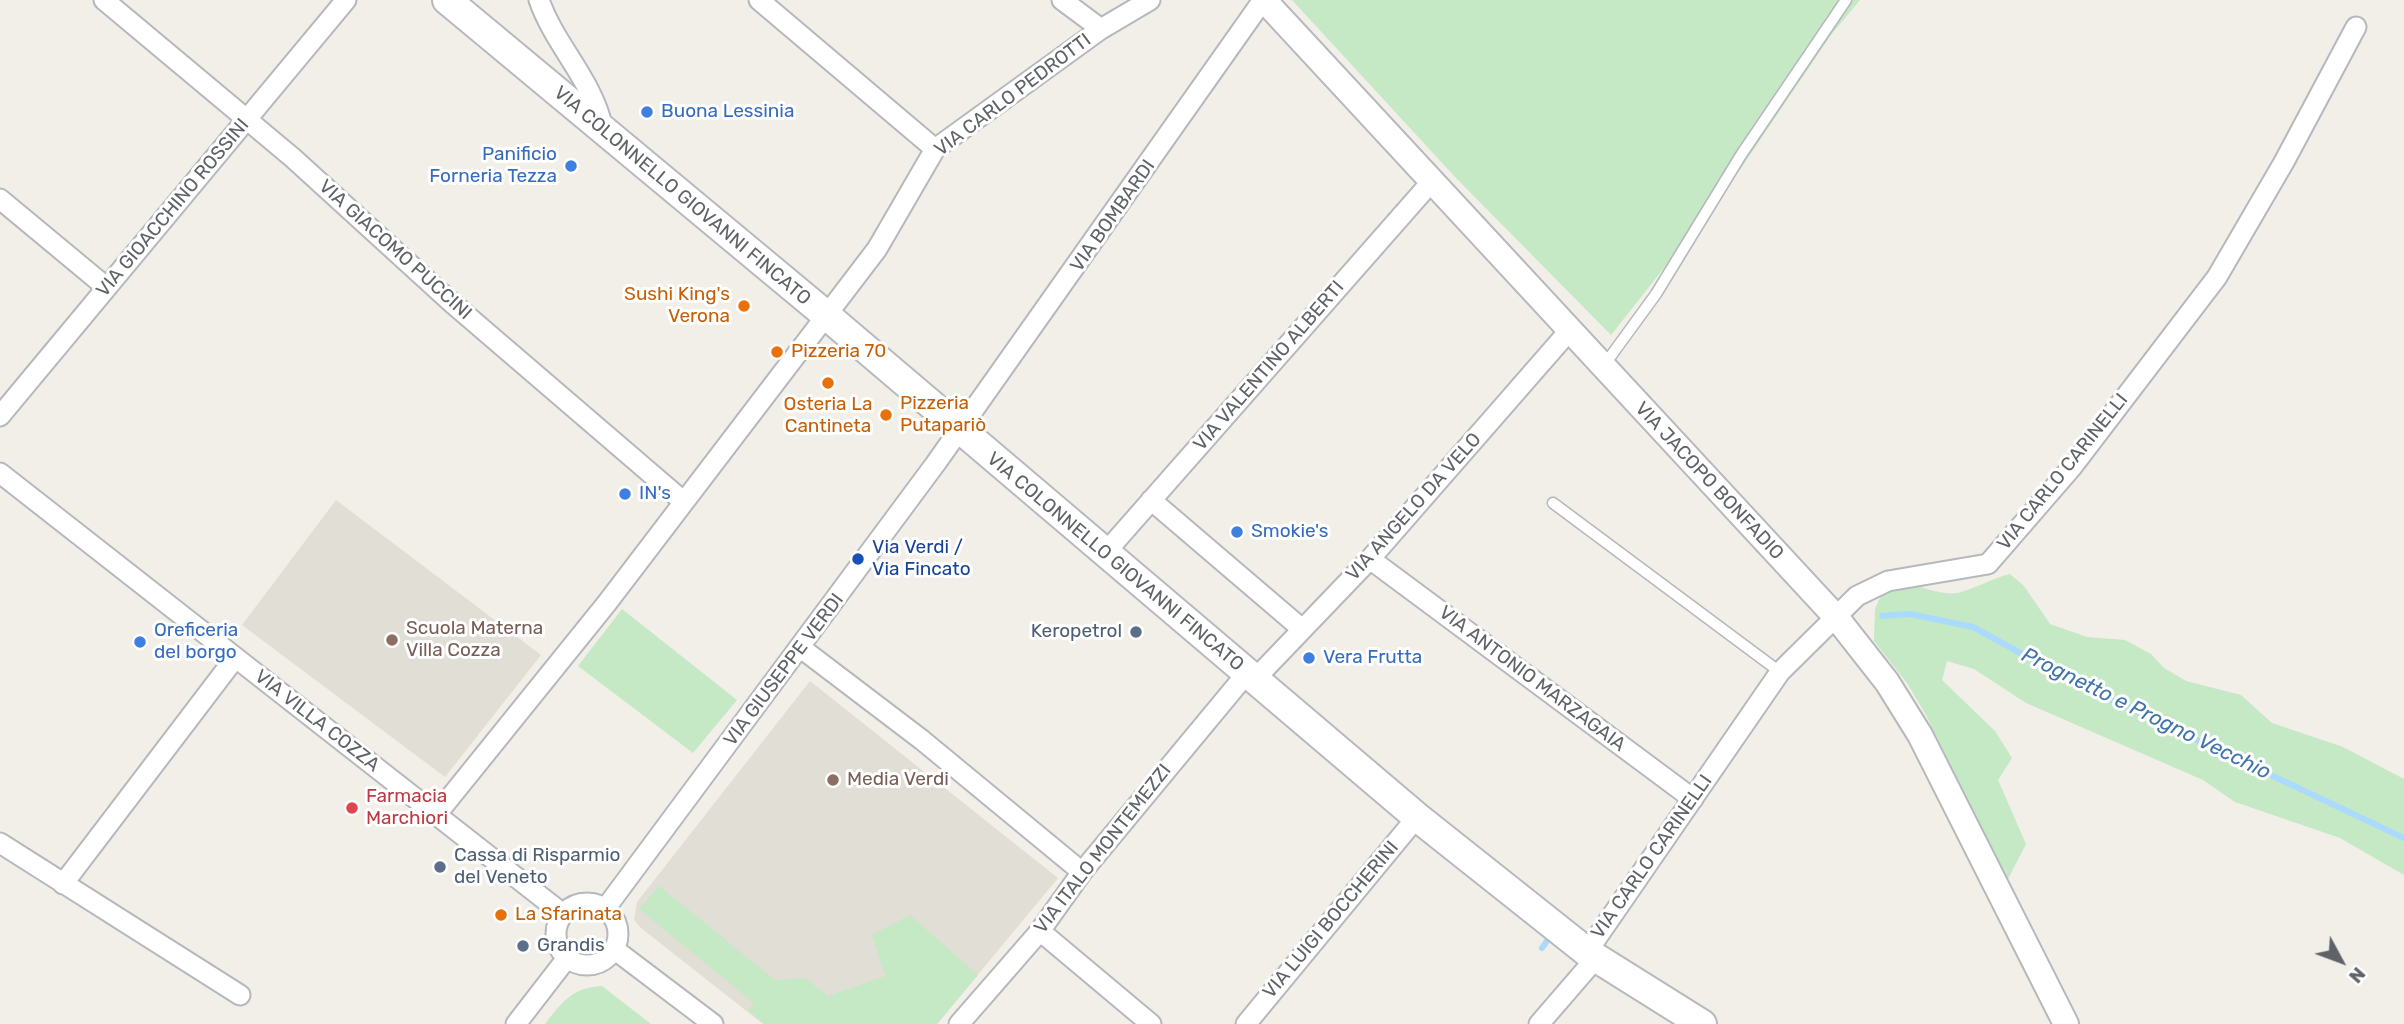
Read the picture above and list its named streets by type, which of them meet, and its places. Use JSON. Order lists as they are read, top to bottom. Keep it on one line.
{"streets":{"main road":["VIA COLONNELLO GIOVANNI FINCATO"],"street":["VIA CARLO PEDROTTI","VIA GIOACCHINO ROSSINI","VIA BOMBARDI","VIA GIACOMO PUCCINI","VIA VALENTINO ALBERTI","VIA CARLO CARINELLI","VIA JACOPO BONFADIO","VIA ANGELO DA VELO","VIA GIUSEPPE VERDI","VIA ANTONIO MARZAGAIA","VIA VILLA COZZA","VIA ITALO MONTEMEZZI","VIA LUIGI BOCCHERINI"]},"crossings":[["VIA CARLO PEDROTTI","VIA COLONNELLO GIOVANNI FINCATO"],["VIA CARLO PEDROTTI","VIA GIACOMO PUCCINI"],["VIA CARLO PEDROTTI","VIA VILLA COZZA"],["VIA COLONNELLO GIOVANNI FINCATO","VIA BOMBARDI"],["VIA COLONNELLO GIOVANNI FINCATO","VIA VALENTINO ALBERTI"],["VIA COLONNELLO GIOVANNI FINCATO","VIA CARLO CARINELLI"],["VIA COLONNELLO GIOVANNI FINCATO","VIA ANGELO DA VELO"],["VIA COLONNELLO GIOVANNI FINCATO","VIA GIUSEPPE VERDI"],["VIA COLONNELLO GIOVANNI FINCATO","VIA ITALO MONTEMEZZI"],["VIA COLONNELLO GIOVANNI FINCATO","VIA LUIGI BOCCHERINI"],["VIA GIOACCHINO ROSSINI","VIA GIACOMO PUCCINI"],["VIA BOMBARDI","VIA JACOPO BONFADIO"],["VIA BOMBARDI","VIA GIUSEPPE VERDI"],["VIA VALENTINO ALBERTI","VIA JACOPO BONFADIO"],["VIA CARLO CARINELLI","VIA JACOPO BONFADIO"],["VIA CARLO CARINELLI","VIA ANTONIO MARZAGAIA"],["VIA JACOPO BONFADIO","VIA ANGELO DA VELO"],["VIA ANGELO DA VELO","VIA ANTONIO MARZAGAIA"],["VIA ANGELO DA VELO","VIA ITALO MONTEMEZZI"],["VIA GIUSEPPE VERDI","VIA VILLA COZZA"]],"water":["Prognetto e Progno Vecchio"],"places":["Buona Lessinia","Panificio Forneria Tezza","Sushi King's Verona","Pizzeria 70","Osteria La Cantineta","Pizzeria Putapariò","IN's","Smokie's","Via Verdi / Via Fincato","Keropetrol","Scuola Materna Villa Cozza","Oreficeria del borgo","Vera Frutta","Media Verdi","Farmacia Marchiori","Cassa di Risparmio del Veneto","La Sfarinata","Grandis"],"north":"bottom right"}
